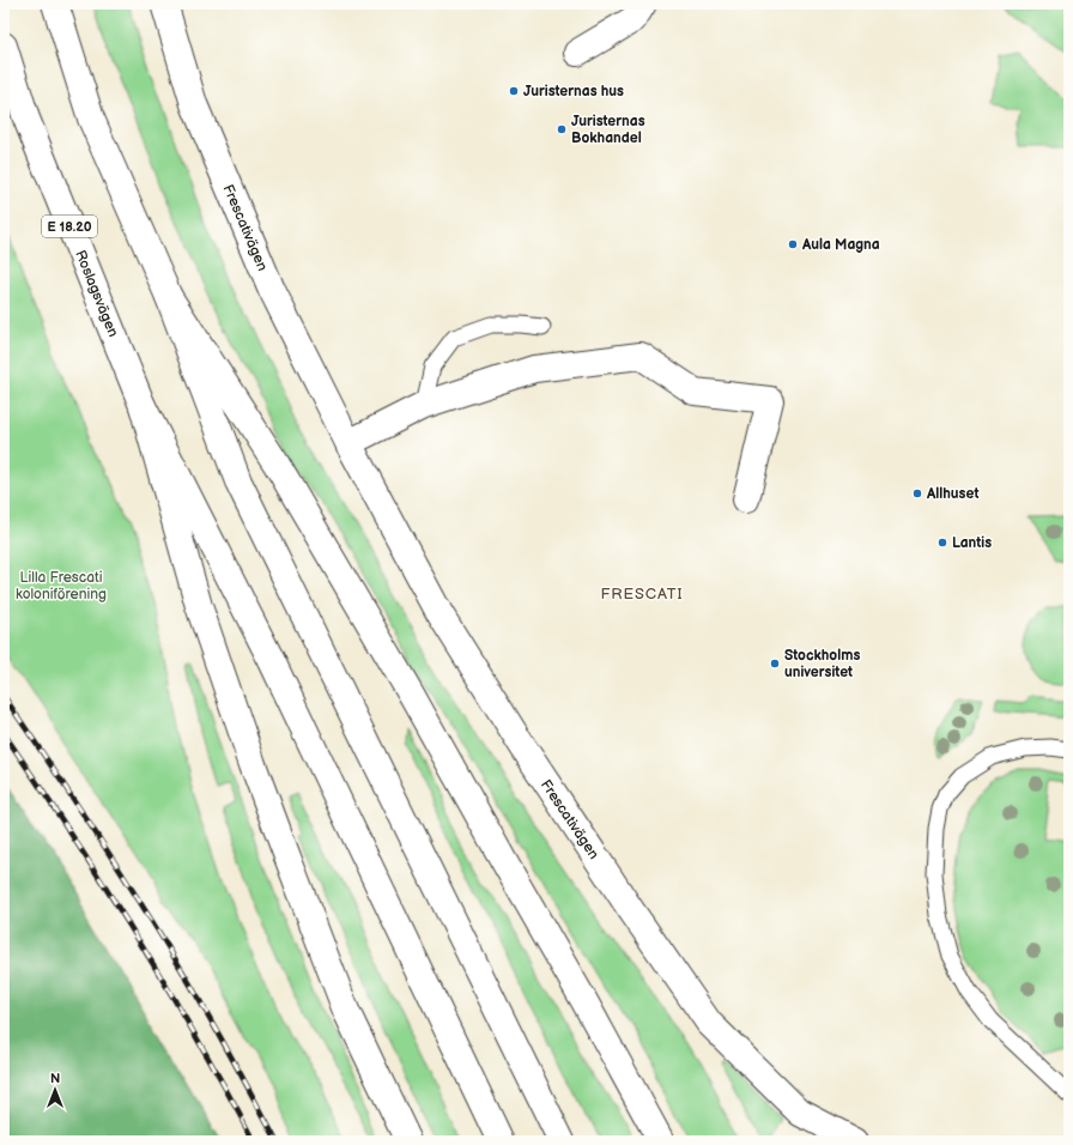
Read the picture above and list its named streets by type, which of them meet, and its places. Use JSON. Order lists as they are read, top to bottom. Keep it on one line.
{"streets":{"main road":["E 18.20","Frescativägen","Roslagsvägen"]},"districts":["FRESCATI"],"parks":["Lilla Frescati koloniförening"],"places":["Juristernas hus","Juristernas Bokhandel","Aula Magna","Allhuset","Lantis","Stockholms universitet"],"north":"top"}
